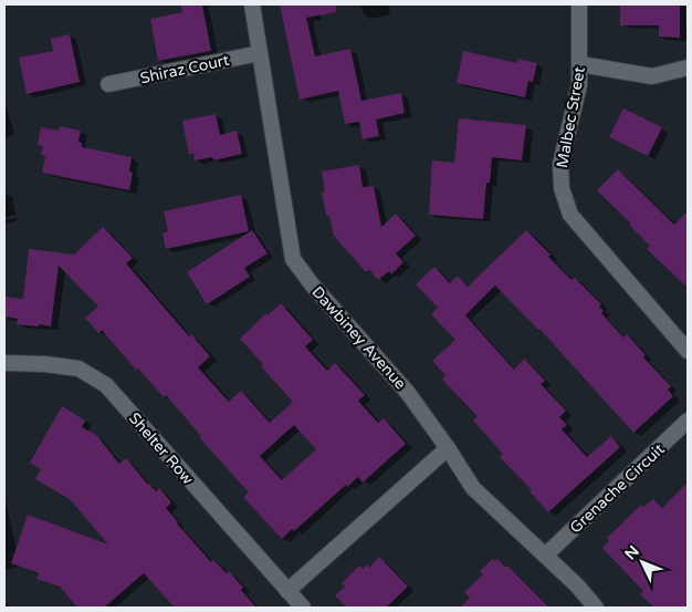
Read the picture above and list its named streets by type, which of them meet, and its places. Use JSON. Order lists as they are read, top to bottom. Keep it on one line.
{"streets":{"street":["Shiraz Court","Malbec Street","Dawbiney Avenue","Shelter Row","Grenache Circuit"]},"crossings":[["Shiraz Court","Dawbiney Avenue"],["Dawbiney Avenue","Grenache Circuit"]],"north":"top left"}
